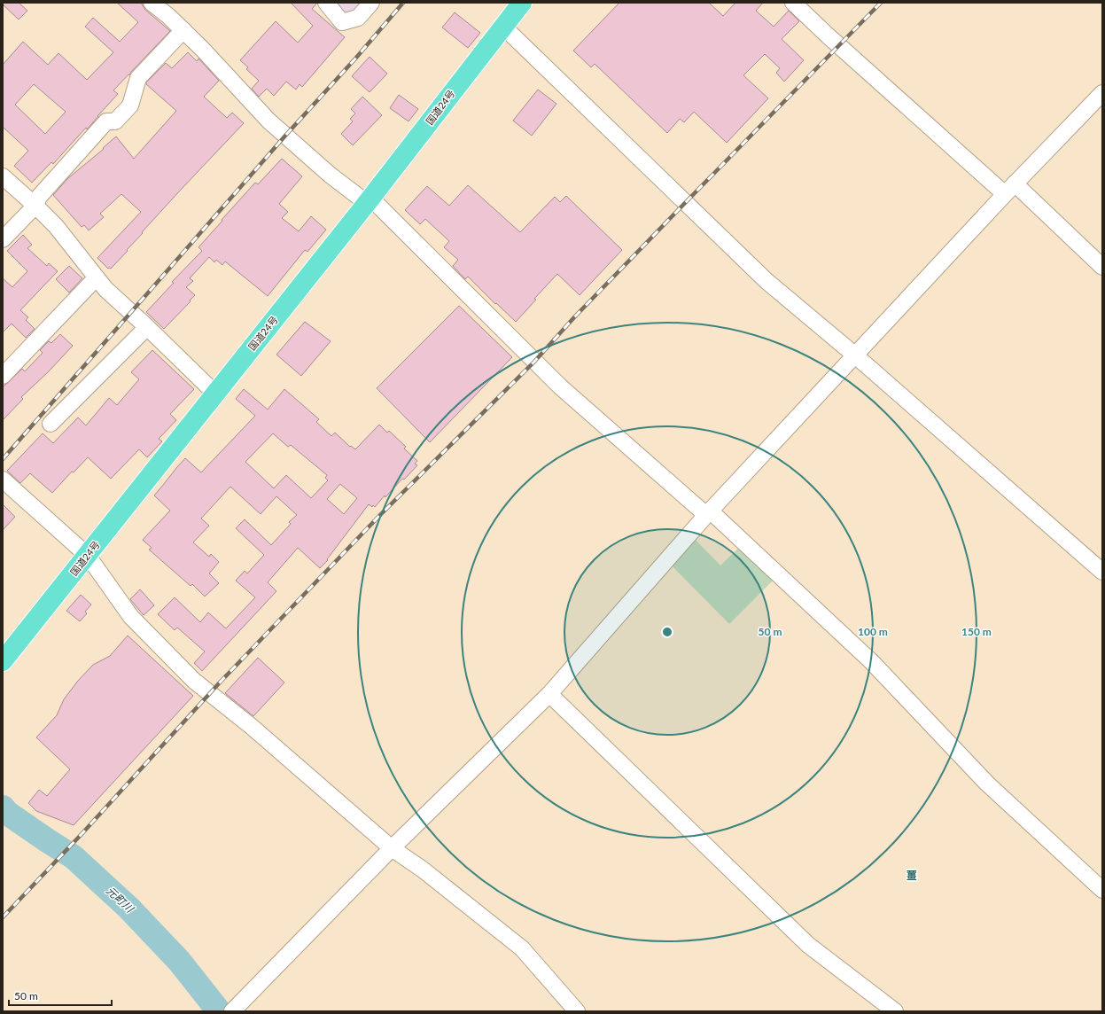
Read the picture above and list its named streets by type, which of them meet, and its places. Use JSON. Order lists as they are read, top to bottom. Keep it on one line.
{"streets":{"highway":["国道24号"]},"districts":["薑"],"water":["元町川"],"scale_bar":"50 m","rings":["50 m","100 m","150 m"]}
